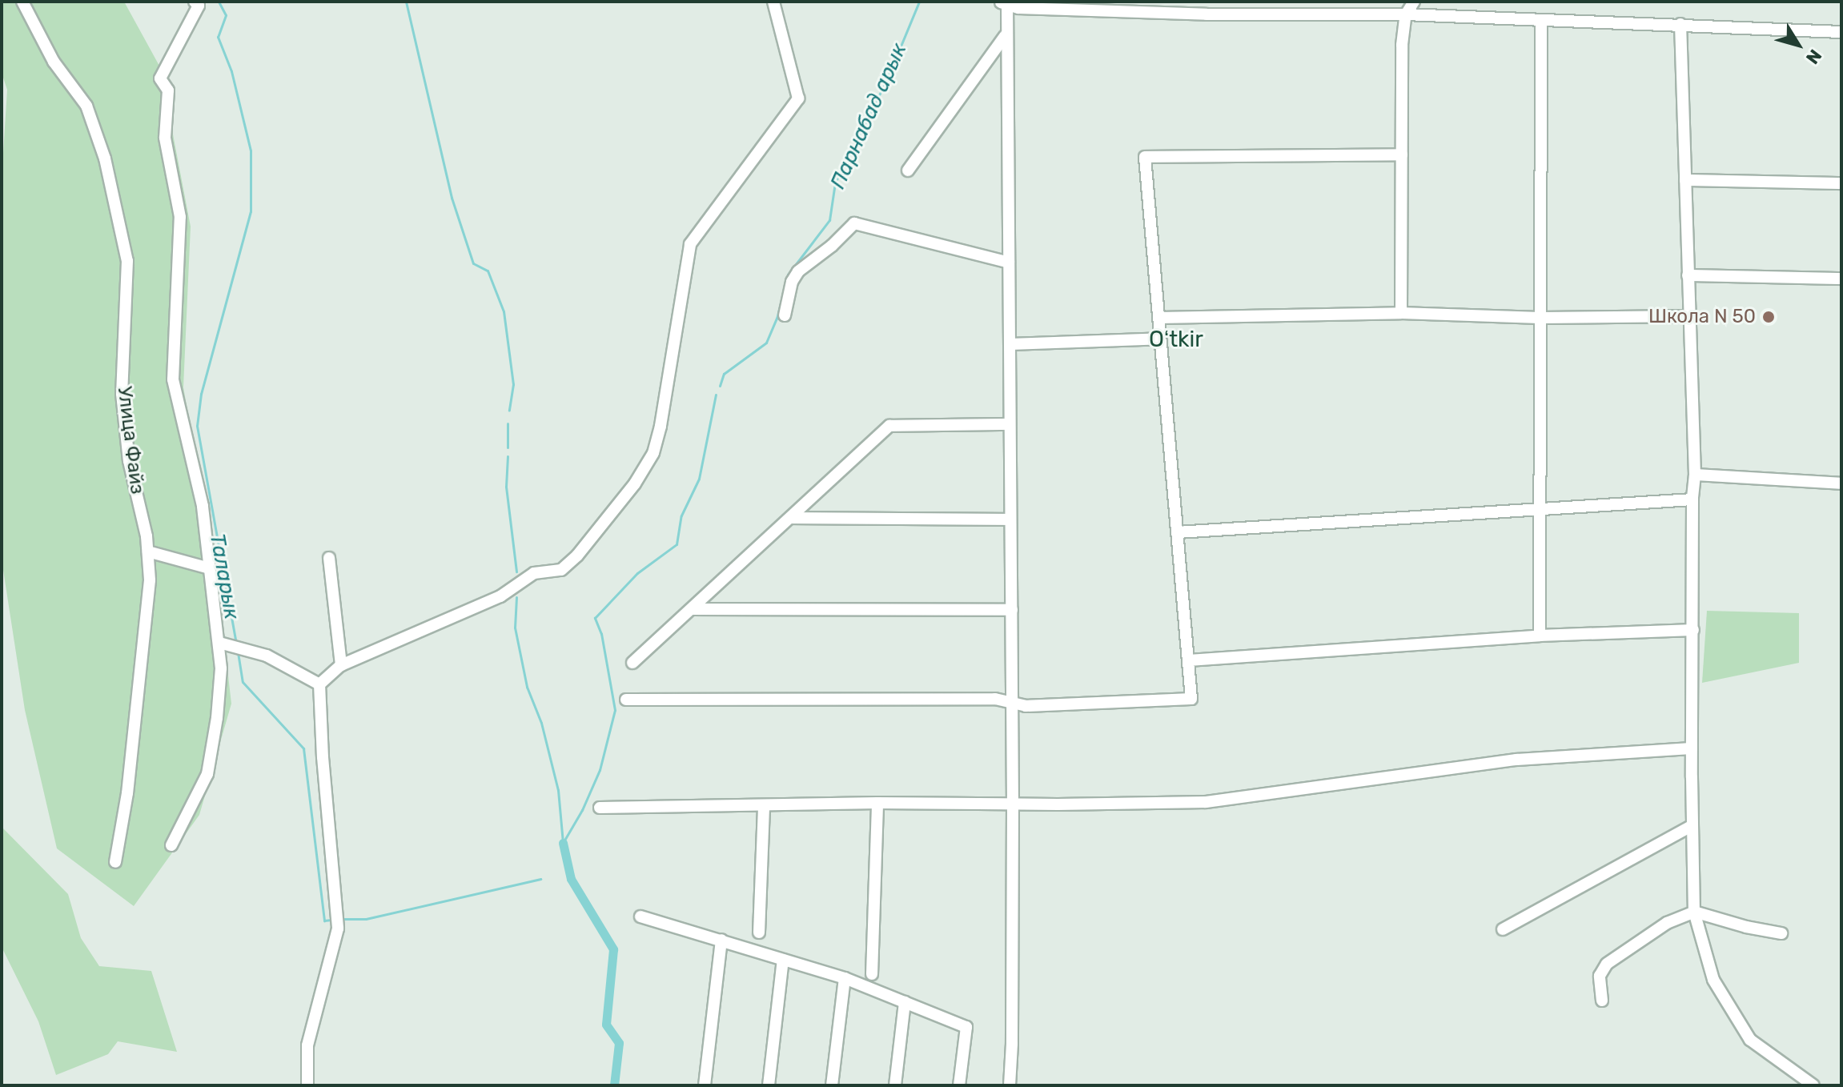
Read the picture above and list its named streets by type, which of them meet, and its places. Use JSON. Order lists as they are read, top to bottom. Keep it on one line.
{"streets":{"street":["Улица Файз"]},"districts":["Oʻtkir"],"water":["Парнабад арык","Таларык"],"places":["Школа N 50"],"north":"bottom right"}
